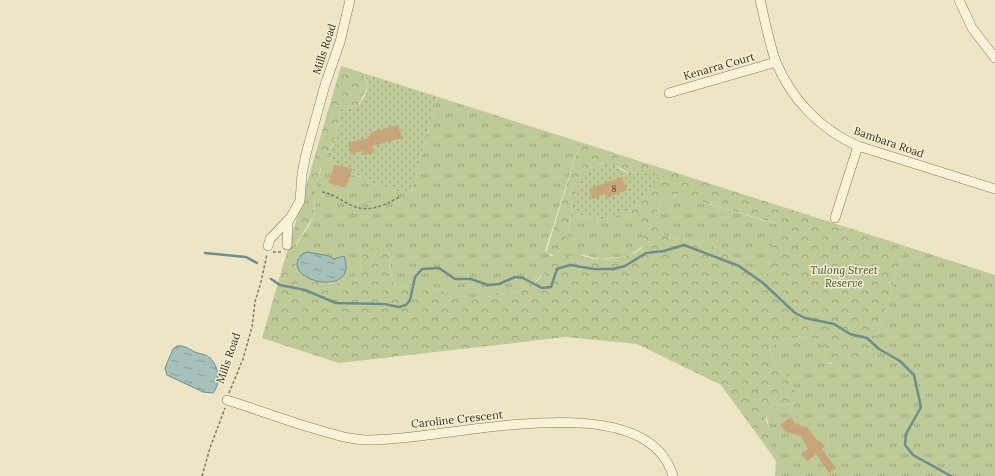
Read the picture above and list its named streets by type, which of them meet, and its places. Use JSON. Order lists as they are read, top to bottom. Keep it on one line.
{"streets":{"street":["Mills Road","Kenarra Court","Bambara Road","Caroline Crescent"]},"crossings":[["Mills Road","Caroline Crescent"],["Kenarra Court","Bambara Road"]],"parks":["Tulong Street Reserve"],"house_numbers":["8"]}
